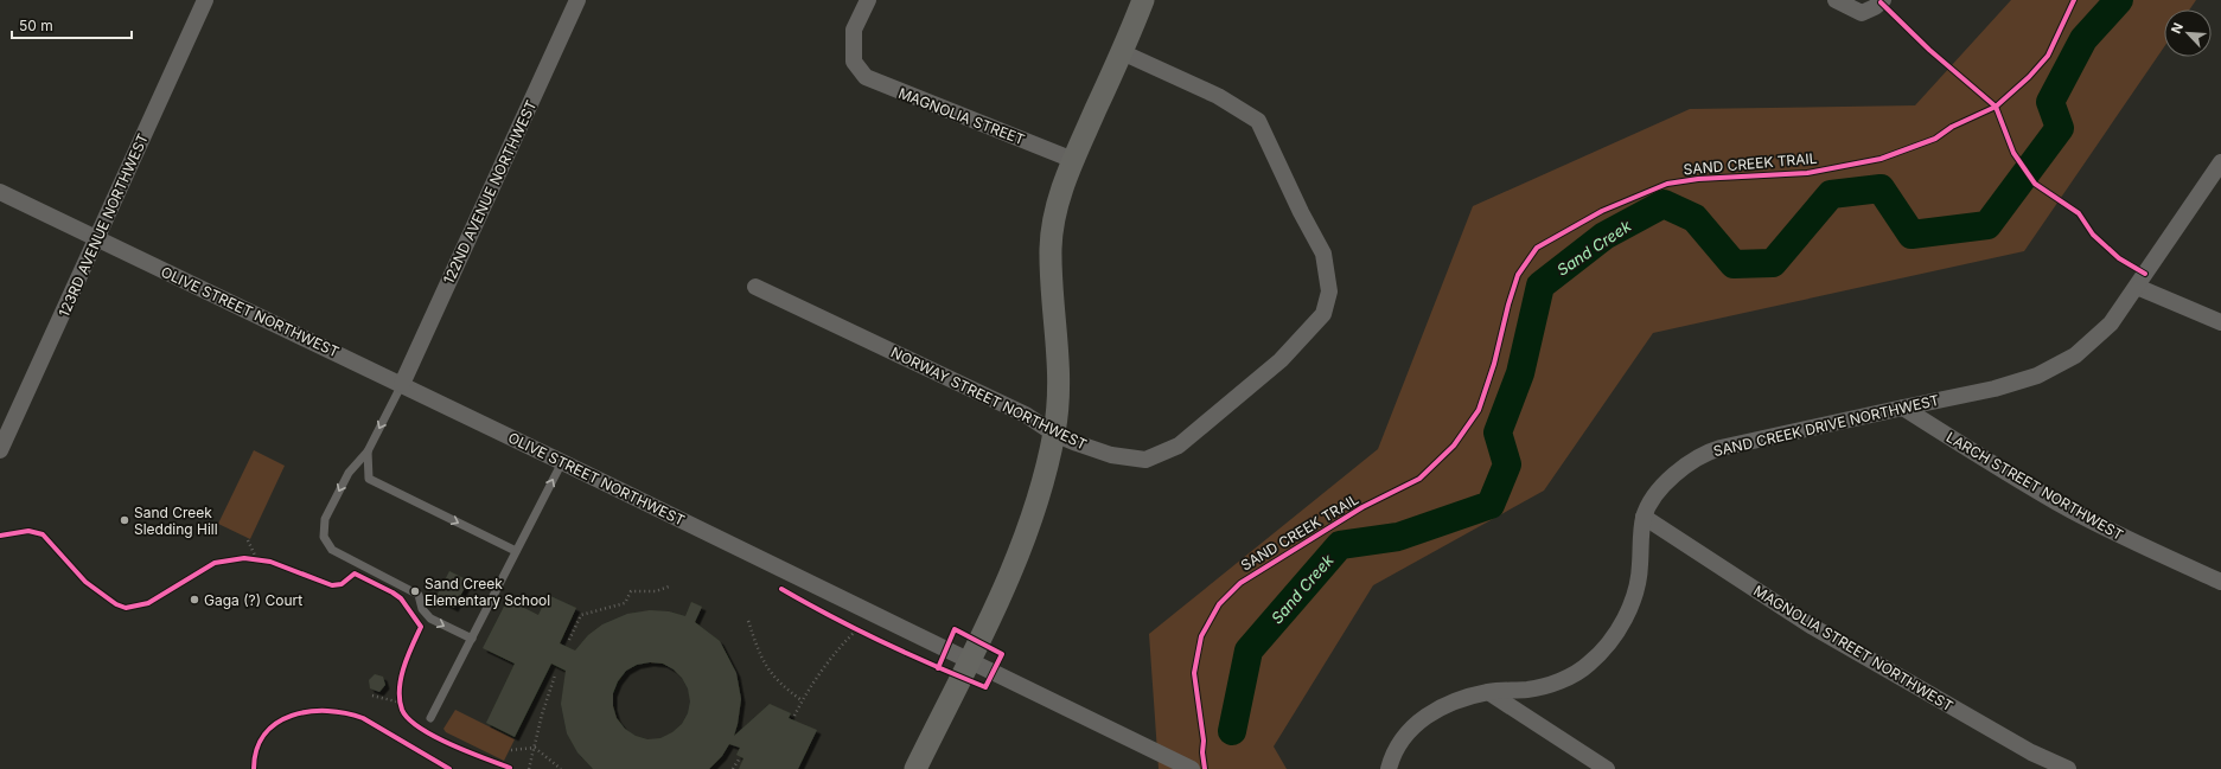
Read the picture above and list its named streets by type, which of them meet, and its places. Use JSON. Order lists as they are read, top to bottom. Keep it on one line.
{"streets":{"street":["MAGNOLIA STREET","122ND AVENUE NORTHWEST","123RD AVENUE NORTHWEST","OLIVE STREET NORTHWEST","NORWAY STREET NORTHWEST","SAND CREEK DRIVE NORTHWEST","LARCH STREET NORTHWEST","MAGNOLIA STREET NORTHWEST"],"cycle path":["SAND CREEK TRAIL"]},"crossings":[["122ND AVENUE NORTHWEST","OLIVE STREET NORTHWEST"],["123RD AVENUE NORTHWEST","OLIVE STREET NORTHWEST"],["SAND CREEK DRIVE NORTHWEST","LARCH STREET NORTHWEST"],["SAND CREEK DRIVE NORTHWEST","MAGNOLIA STREET NORTHWEST"]],"water":["Sand Creek"],"places":["Sand Creek Sledding Hill","Sand Creek Elementary School","Gaga (?) Court"],"scale_bar":"50 m","north":"top left"}
